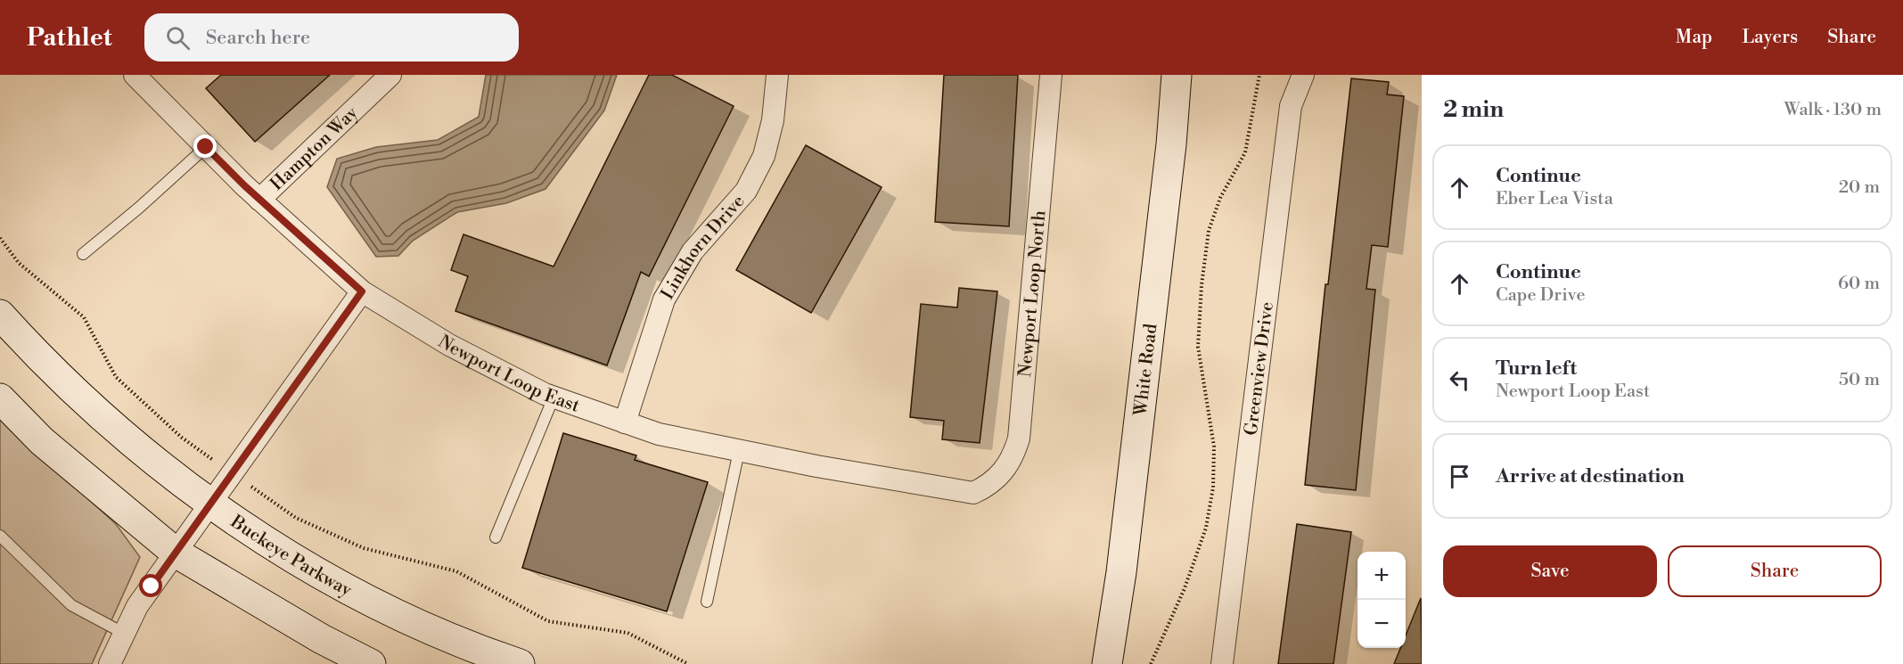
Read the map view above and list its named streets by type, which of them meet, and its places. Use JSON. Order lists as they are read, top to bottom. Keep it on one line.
{"streets":{"street":["Hampton Way","Linkhorn Drive","Newport Loop North","Greenview Drive","White Road","Newport Loop East","Buckeye Parkway"]},"crossings":[["Hampton Way","Newport Loop East"],["Linkhorn Drive","Newport Loop East"],["Newport Loop North","Newport Loop East"]],"page":{"header":"Pathlet","search":"Search here","nav":["Map","Layers","Share"],"heading":["2 min","Walk · 130 m"],"list":[["Continue","Eber Lea Vista","20 m"],["Continue","Cape Drive","60 m"],["Turn left","Newport Loop East","50 m"],"Arrive at destination"],"buttons":["Save","Share"],"map_buttons":["+","−"]}}
